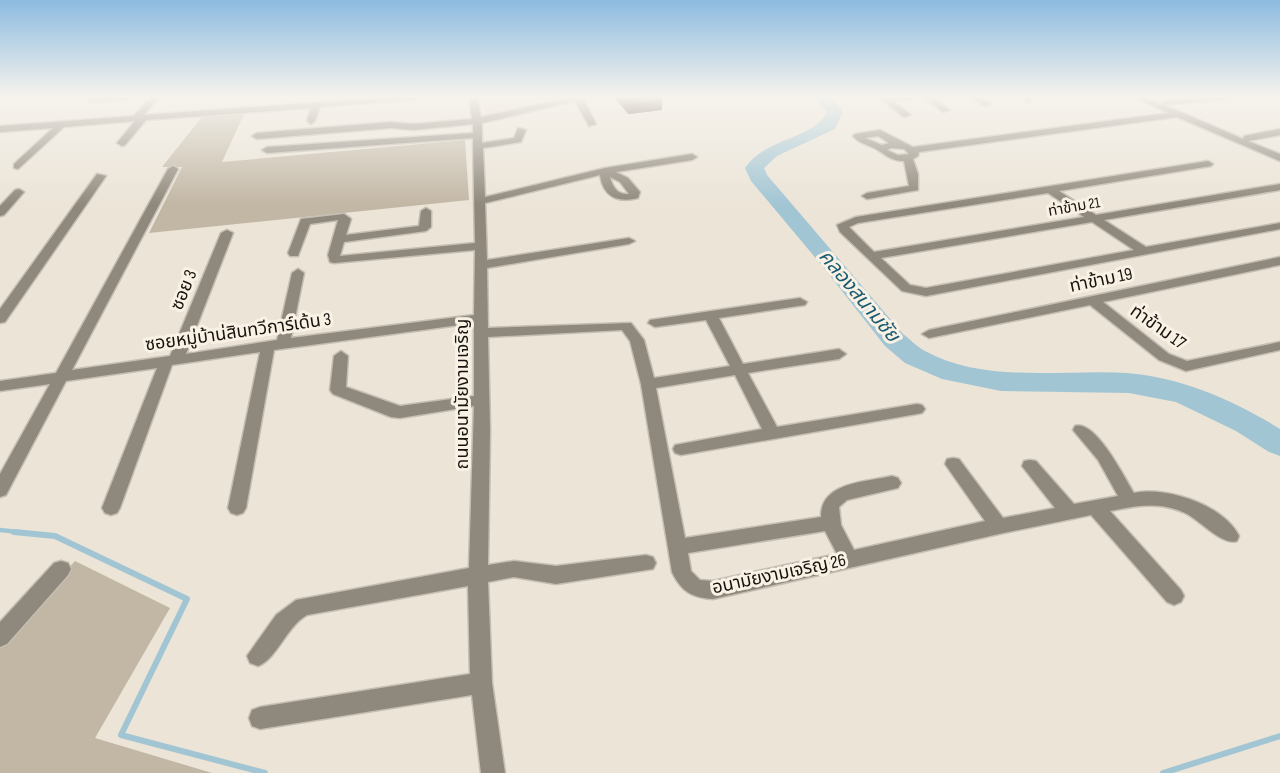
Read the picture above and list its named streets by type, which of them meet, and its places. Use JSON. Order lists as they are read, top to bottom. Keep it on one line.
{"streets":{"street":["ท่าข้าม 21","ท่าข้าม 19","ซอย 3","ท่าข้าม 17","ซอยหมู่บ้าน่สินทวีการ์เด้น 3","ถนนอนามัยงามเจริญ","อนามัยงามเจริญ 26"]},"crossings":[["ท่าข้าม 19","ท่าข้าม 17"],["ซอย 3","ซอยหมู่บ้าน่สินทวีการ์เด้น 3"],["ซอยหมู่บ้าน่สินทวีการ์เด้น 3","ถนนอนามัยงามเจริญ"],["ซอยหมู่บ้าน่สินทวีการ์เด้น 3","อนามัยงามเจริญ 26"],["ถนนอนามัยงามเจริญ","อนามัยงามเจริญ 26"]],"water":["คลองสนามชัย"]}
